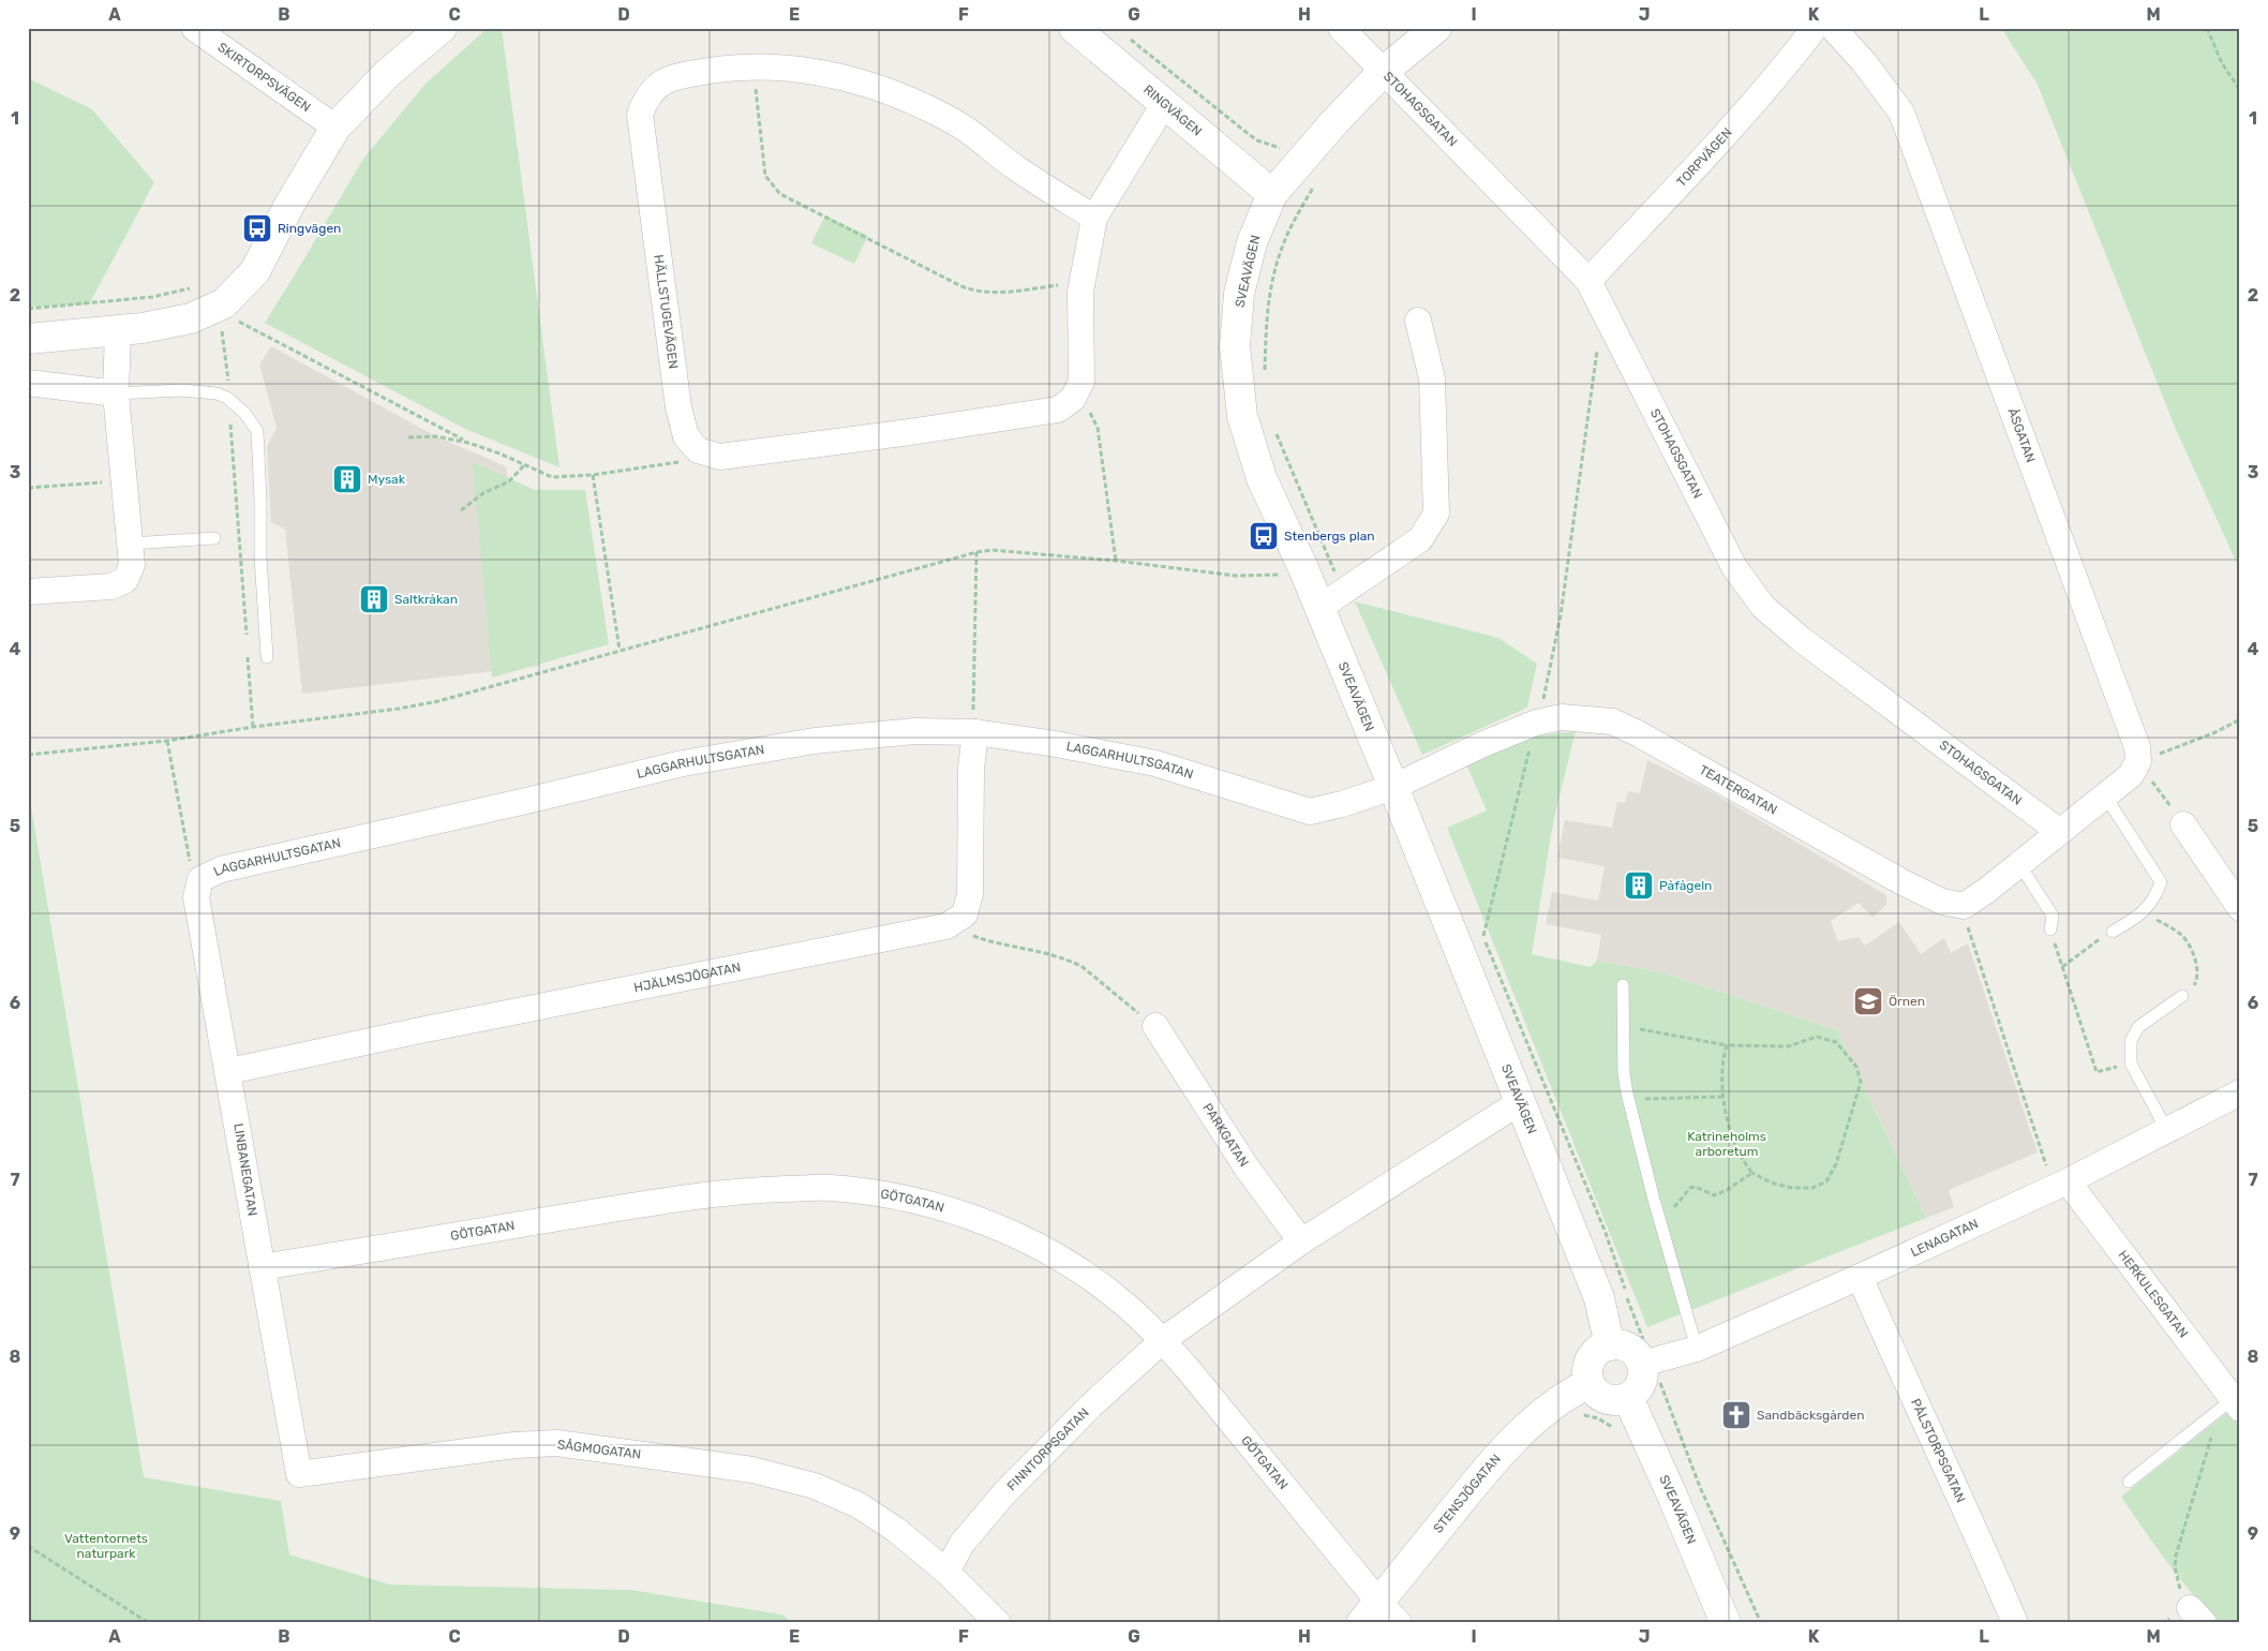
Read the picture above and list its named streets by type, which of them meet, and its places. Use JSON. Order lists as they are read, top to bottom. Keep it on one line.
{"streets":{"street":["SKIRTORPSVÄGEN","STOHAGSGATAN","RINGVÄGEN","TORPVÄGEN","SVEAVÄGEN","HÄLLSTUGEVÄGEN","ÅSGATAN","LAGGARHULTSGATAN","TEATERGATAN","HJÄLMSJÖGATAN","PARKGATAN","LINBANEGATAN","GÖTGATAN","LENAGATAN","HERKULESGATAN","SÅGMOGATAN","FINNTORPSGATAN","PÅLSTORPSGATAN","STENSJÖGATAN"]},"crossings":[["STOHAGSGATAN","TORPVÄGEN"],["STOHAGSGATAN","SVEAVÄGEN"],["RINGVÄGEN","SVEAVÄGEN"],["SVEAVÄGEN","LAGGARHULTSGATAN"],["SVEAVÄGEN","TEATERGATAN"],["SVEAVÄGEN","LENAGATAN"],["SVEAVÄGEN","STENSJÖGATAN"],["LAGGARHULTSGATAN","TEATERGATAN"],["LAGGARHULTSGATAN","HJÄLMSJÖGATAN"],["LAGGARHULTSGATAN","LINBANEGATAN"],["HJÄLMSJÖGATAN","LINBANEGATAN"],["LINBANEGATAN","GÖTGATAN"],["LINBANEGATAN","SÅGMOGATAN"],["GÖTGATAN","SÅGMOGATAN"],["GÖTGATAN","FINNTORPSGATAN"],["GÖTGATAN","STENSJÖGATAN"],["LENAGATAN","HERKULESGATAN"],["LENAGATAN","PÅLSTORPSGATAN"],["LENAGATAN","STENSJÖGATAN"],["SÅGMOGATAN","FINNTORPSGATAN"]],"parks":["Katrineholms arboretum","Vattentornets naturpark"],"places":{"bus stop":["Ringvägen","Stenbergs plan"],"building":["Mysak","Saltkråkan","Påfågeln"],"school or university":["Örnen"],"church":["Sandbäcksgården"]},"grid":{"columns":["A","B","C","D","E","F","G","H","I","J","K","L","M"],"rows":["1","2","3","4","5","6","7","8","9"]}}
